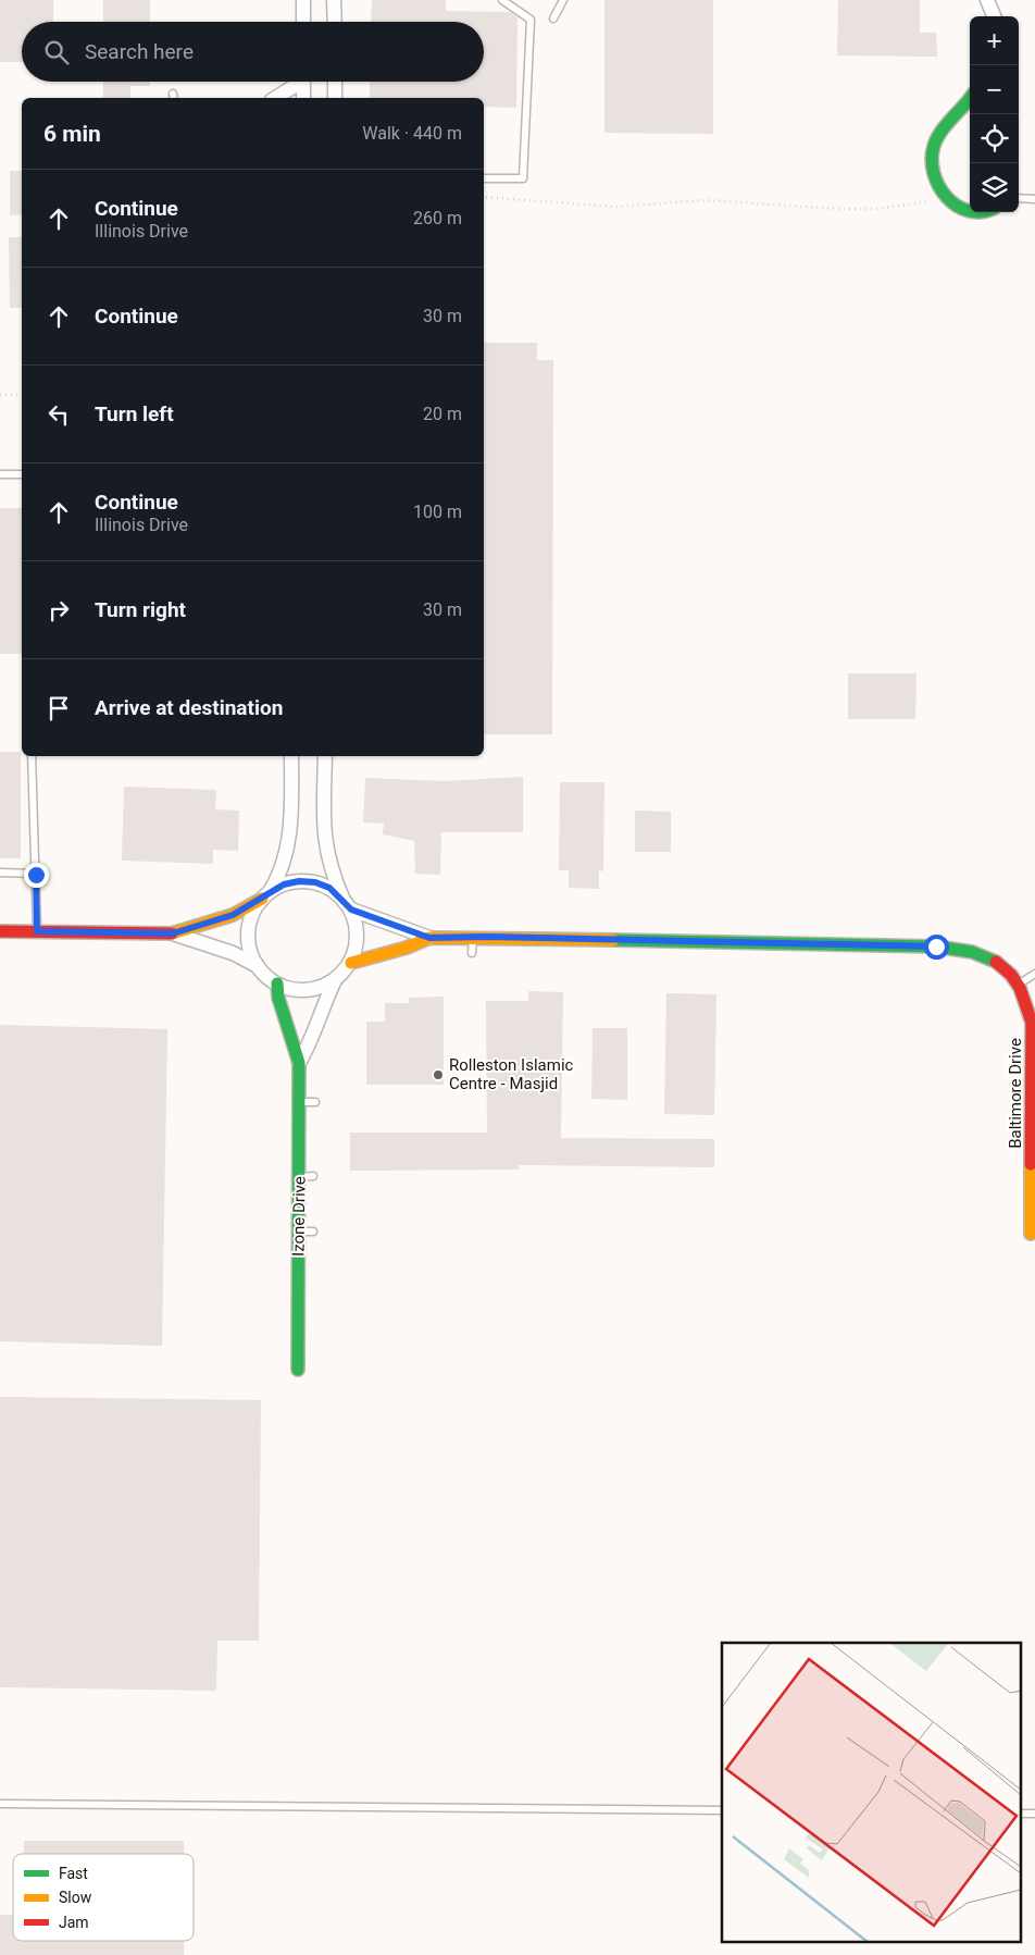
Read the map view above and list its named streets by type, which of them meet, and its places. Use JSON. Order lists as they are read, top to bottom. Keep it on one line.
{"streets":{"street":["Baltimore Drive","Izone Drive"]},"places":["Rolleston Islamic Centre - Masjid"],"legend":["Fast","Slow","Jam"],"page":{"map_buttons":["+","−"],"search":"Search here","heading":["6 min","Walk · 440 m"],"list":[["Continue","Illinois Drive","260 m"],["Continue","30 m"],["Turn left","20 m"],["Continue","Illinois Drive","100 m"],["Turn right","30 m"],"Arrive at destination"]}}
